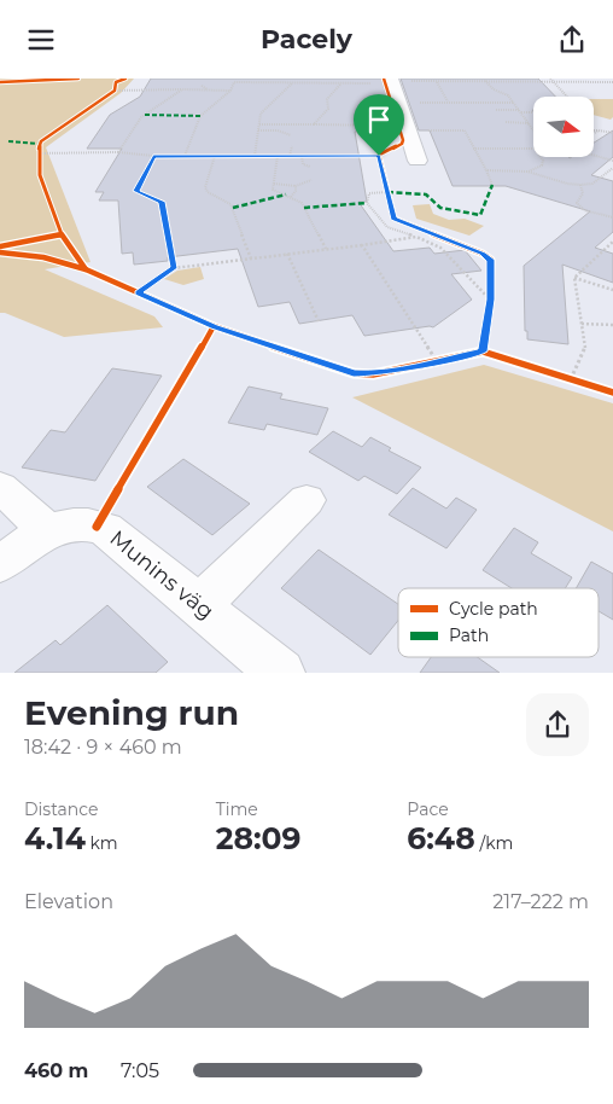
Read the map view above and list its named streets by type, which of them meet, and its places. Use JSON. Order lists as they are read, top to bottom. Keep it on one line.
{"streets":{"street":["Munins väg"]},"legend":["Cycle path","Path"],"north":"right","page":{"header":"Pacely","heading":["Evening run","18:42 · 9 × 460 m"],"stats":[["Distance","4.14 km"],["Time","28:09"],["Pace","6:48 /km"]],"chart":["Elevation","217–222 m"],"list":[{"name":"460 m","note":"7:05"}]}}
